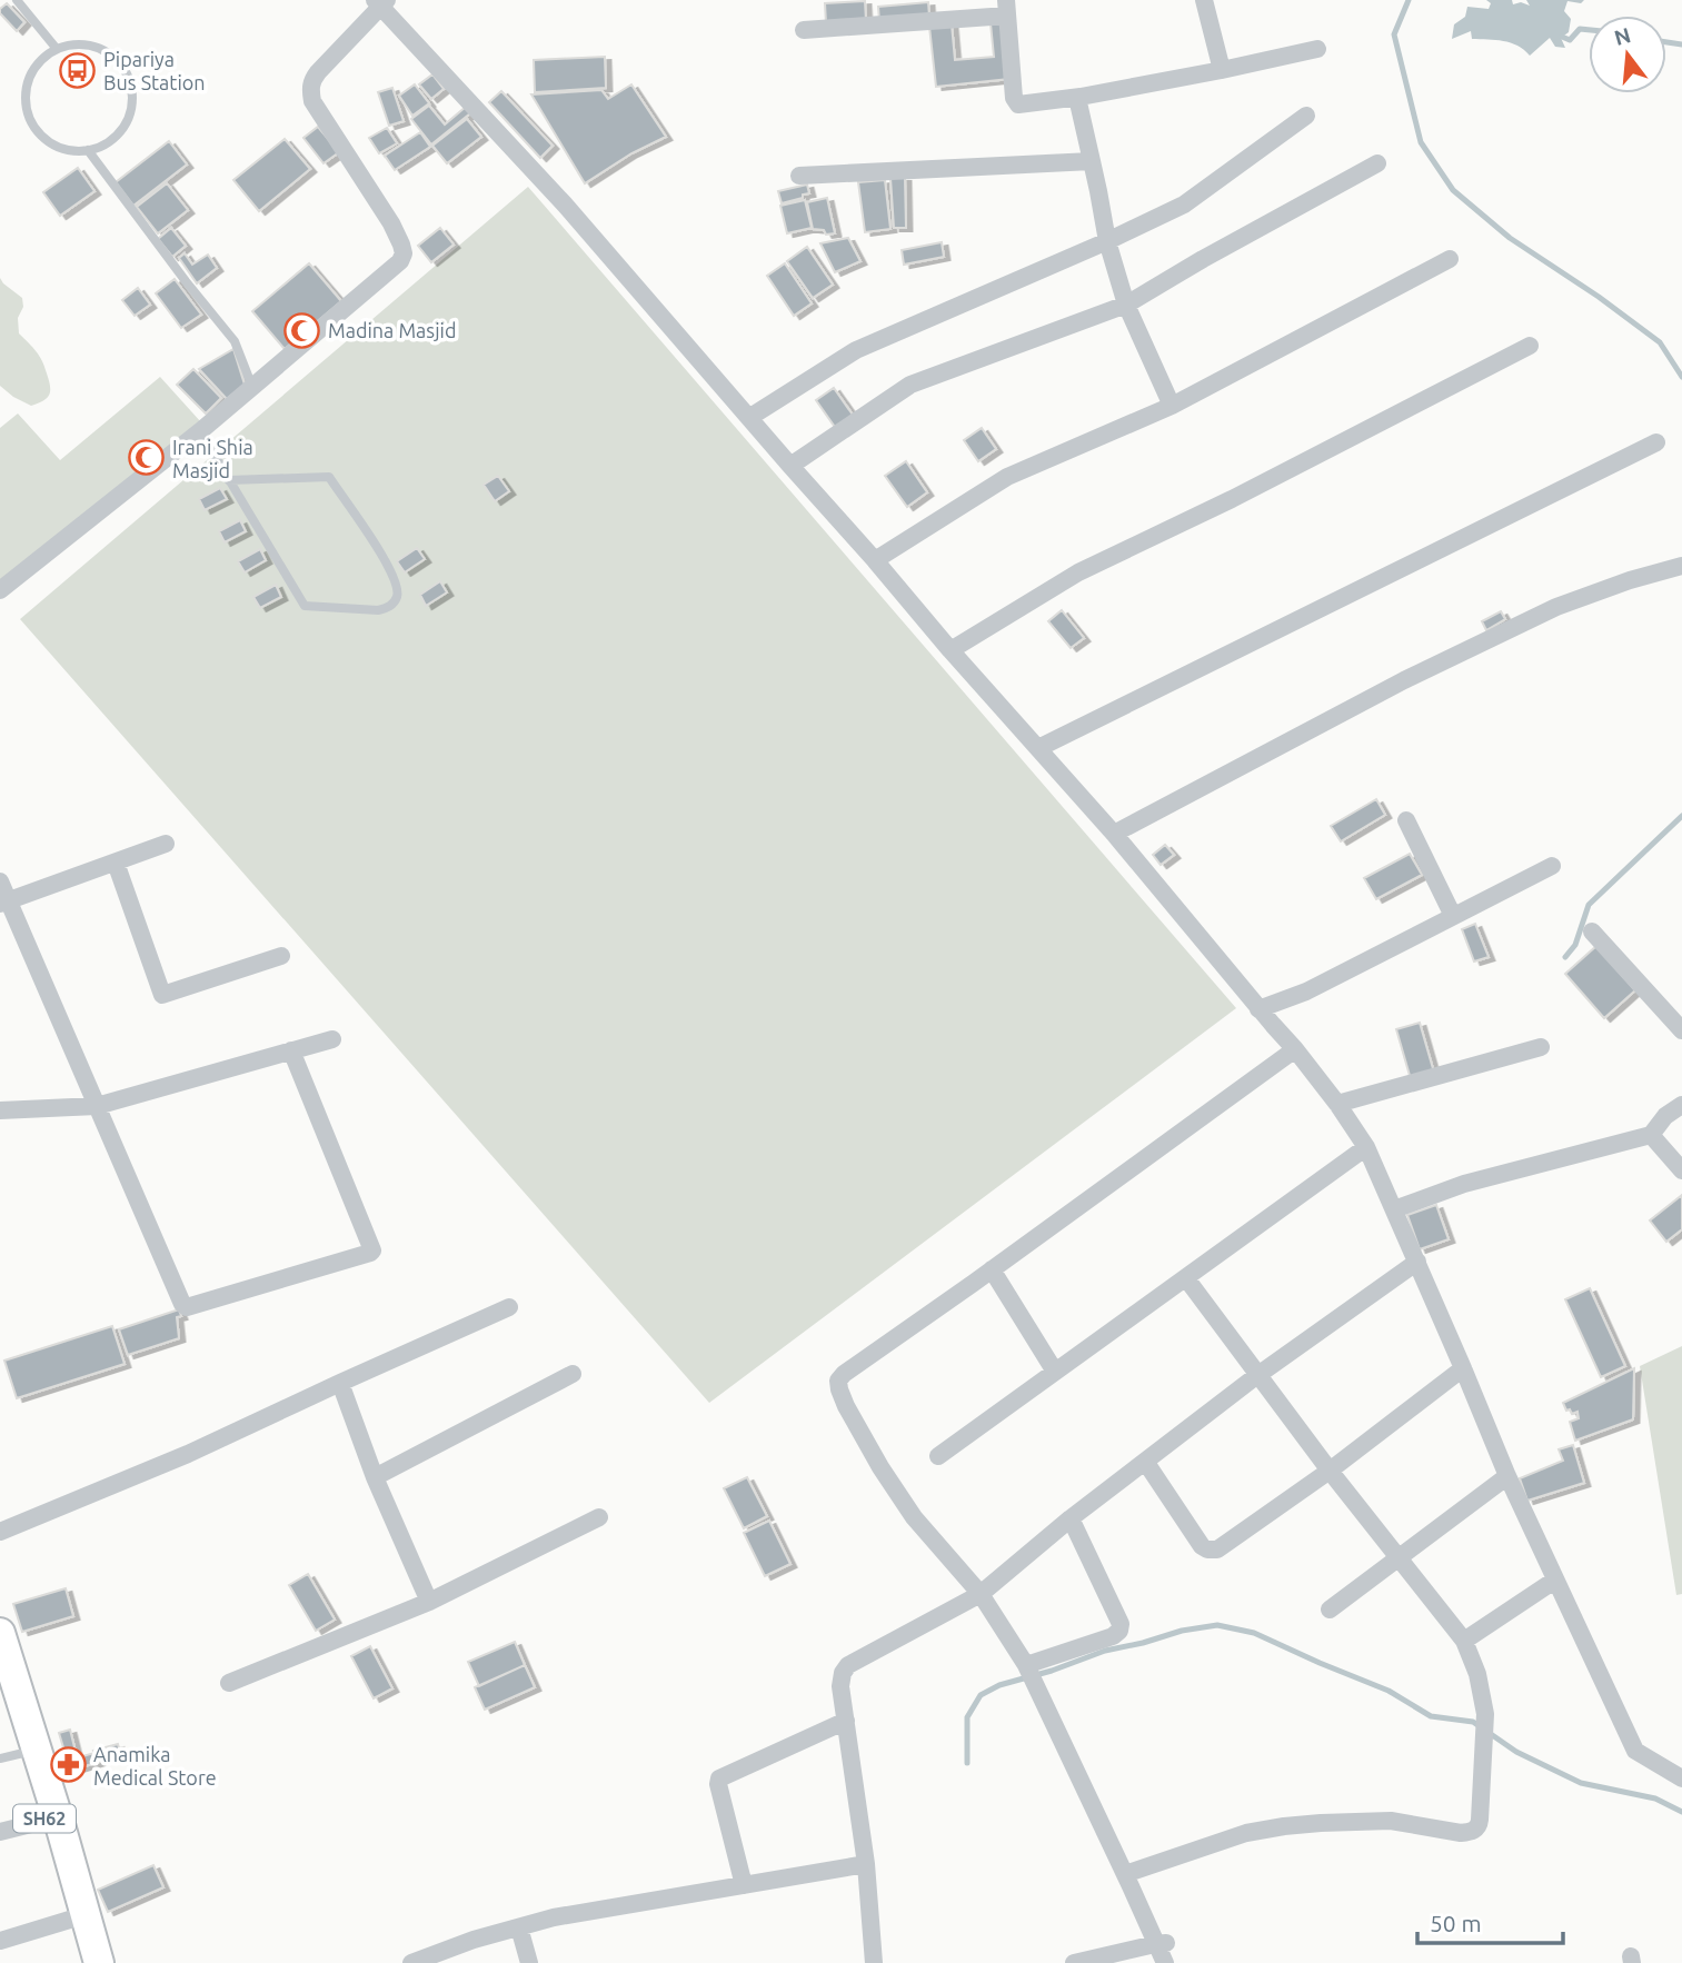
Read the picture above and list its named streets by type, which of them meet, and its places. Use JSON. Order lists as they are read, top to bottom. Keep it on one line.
{"streets":{"main road":["SH62"]},"places":{"bus stop":["Pipariya Bus Station"],"mosque":["Madina Masjid","Irani Shia Masjid"],"pharmacy":["Anamika Medical Store"]},"scale_bar":"50 m","north":"top"}
